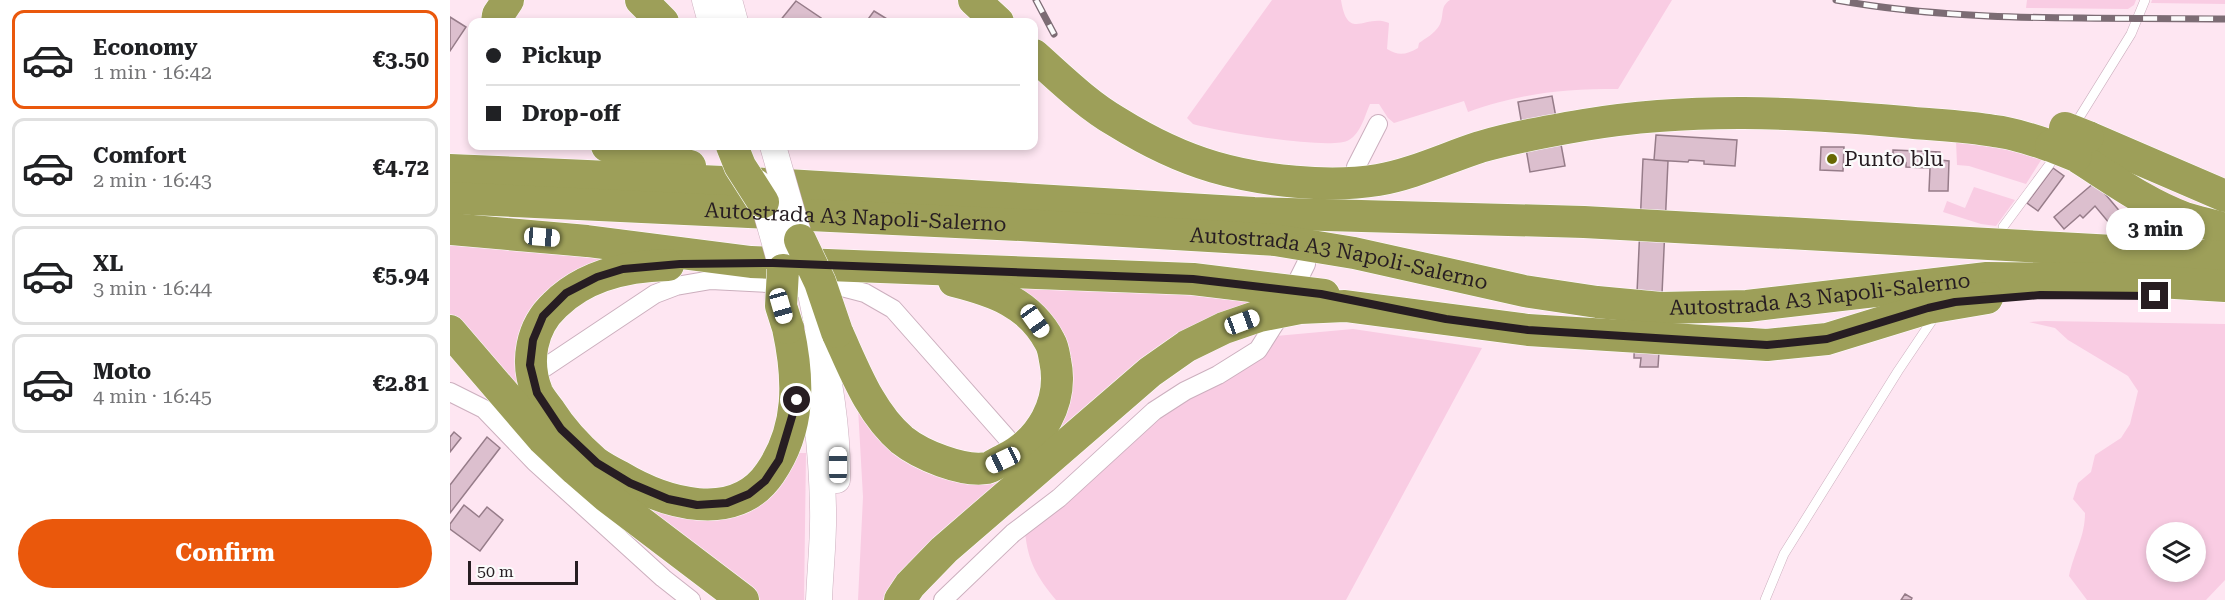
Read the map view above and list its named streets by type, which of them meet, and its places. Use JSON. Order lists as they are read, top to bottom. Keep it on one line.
{"streets":{"highway":["Autostrada A3 Napoli-Salerno"]},"places":["Punto blu"],"scale_bar":"50 m","page":{"list":[{"name":"Economy","note":"1 min · 16:42","value":"€3.50"},{"name":"Comfort","note":"2 min · 16:43","value":"€4.72"},{"name":"XL","note":"3 min · 16:44","value":"€5.94"},{"name":"Moto","note":"4 min · 16:45","value":"€2.81"}],"banner":["Pickup","Drop-off"],"bubble":"3 min","buttons":"Confirm","scale":"50 m"}}
